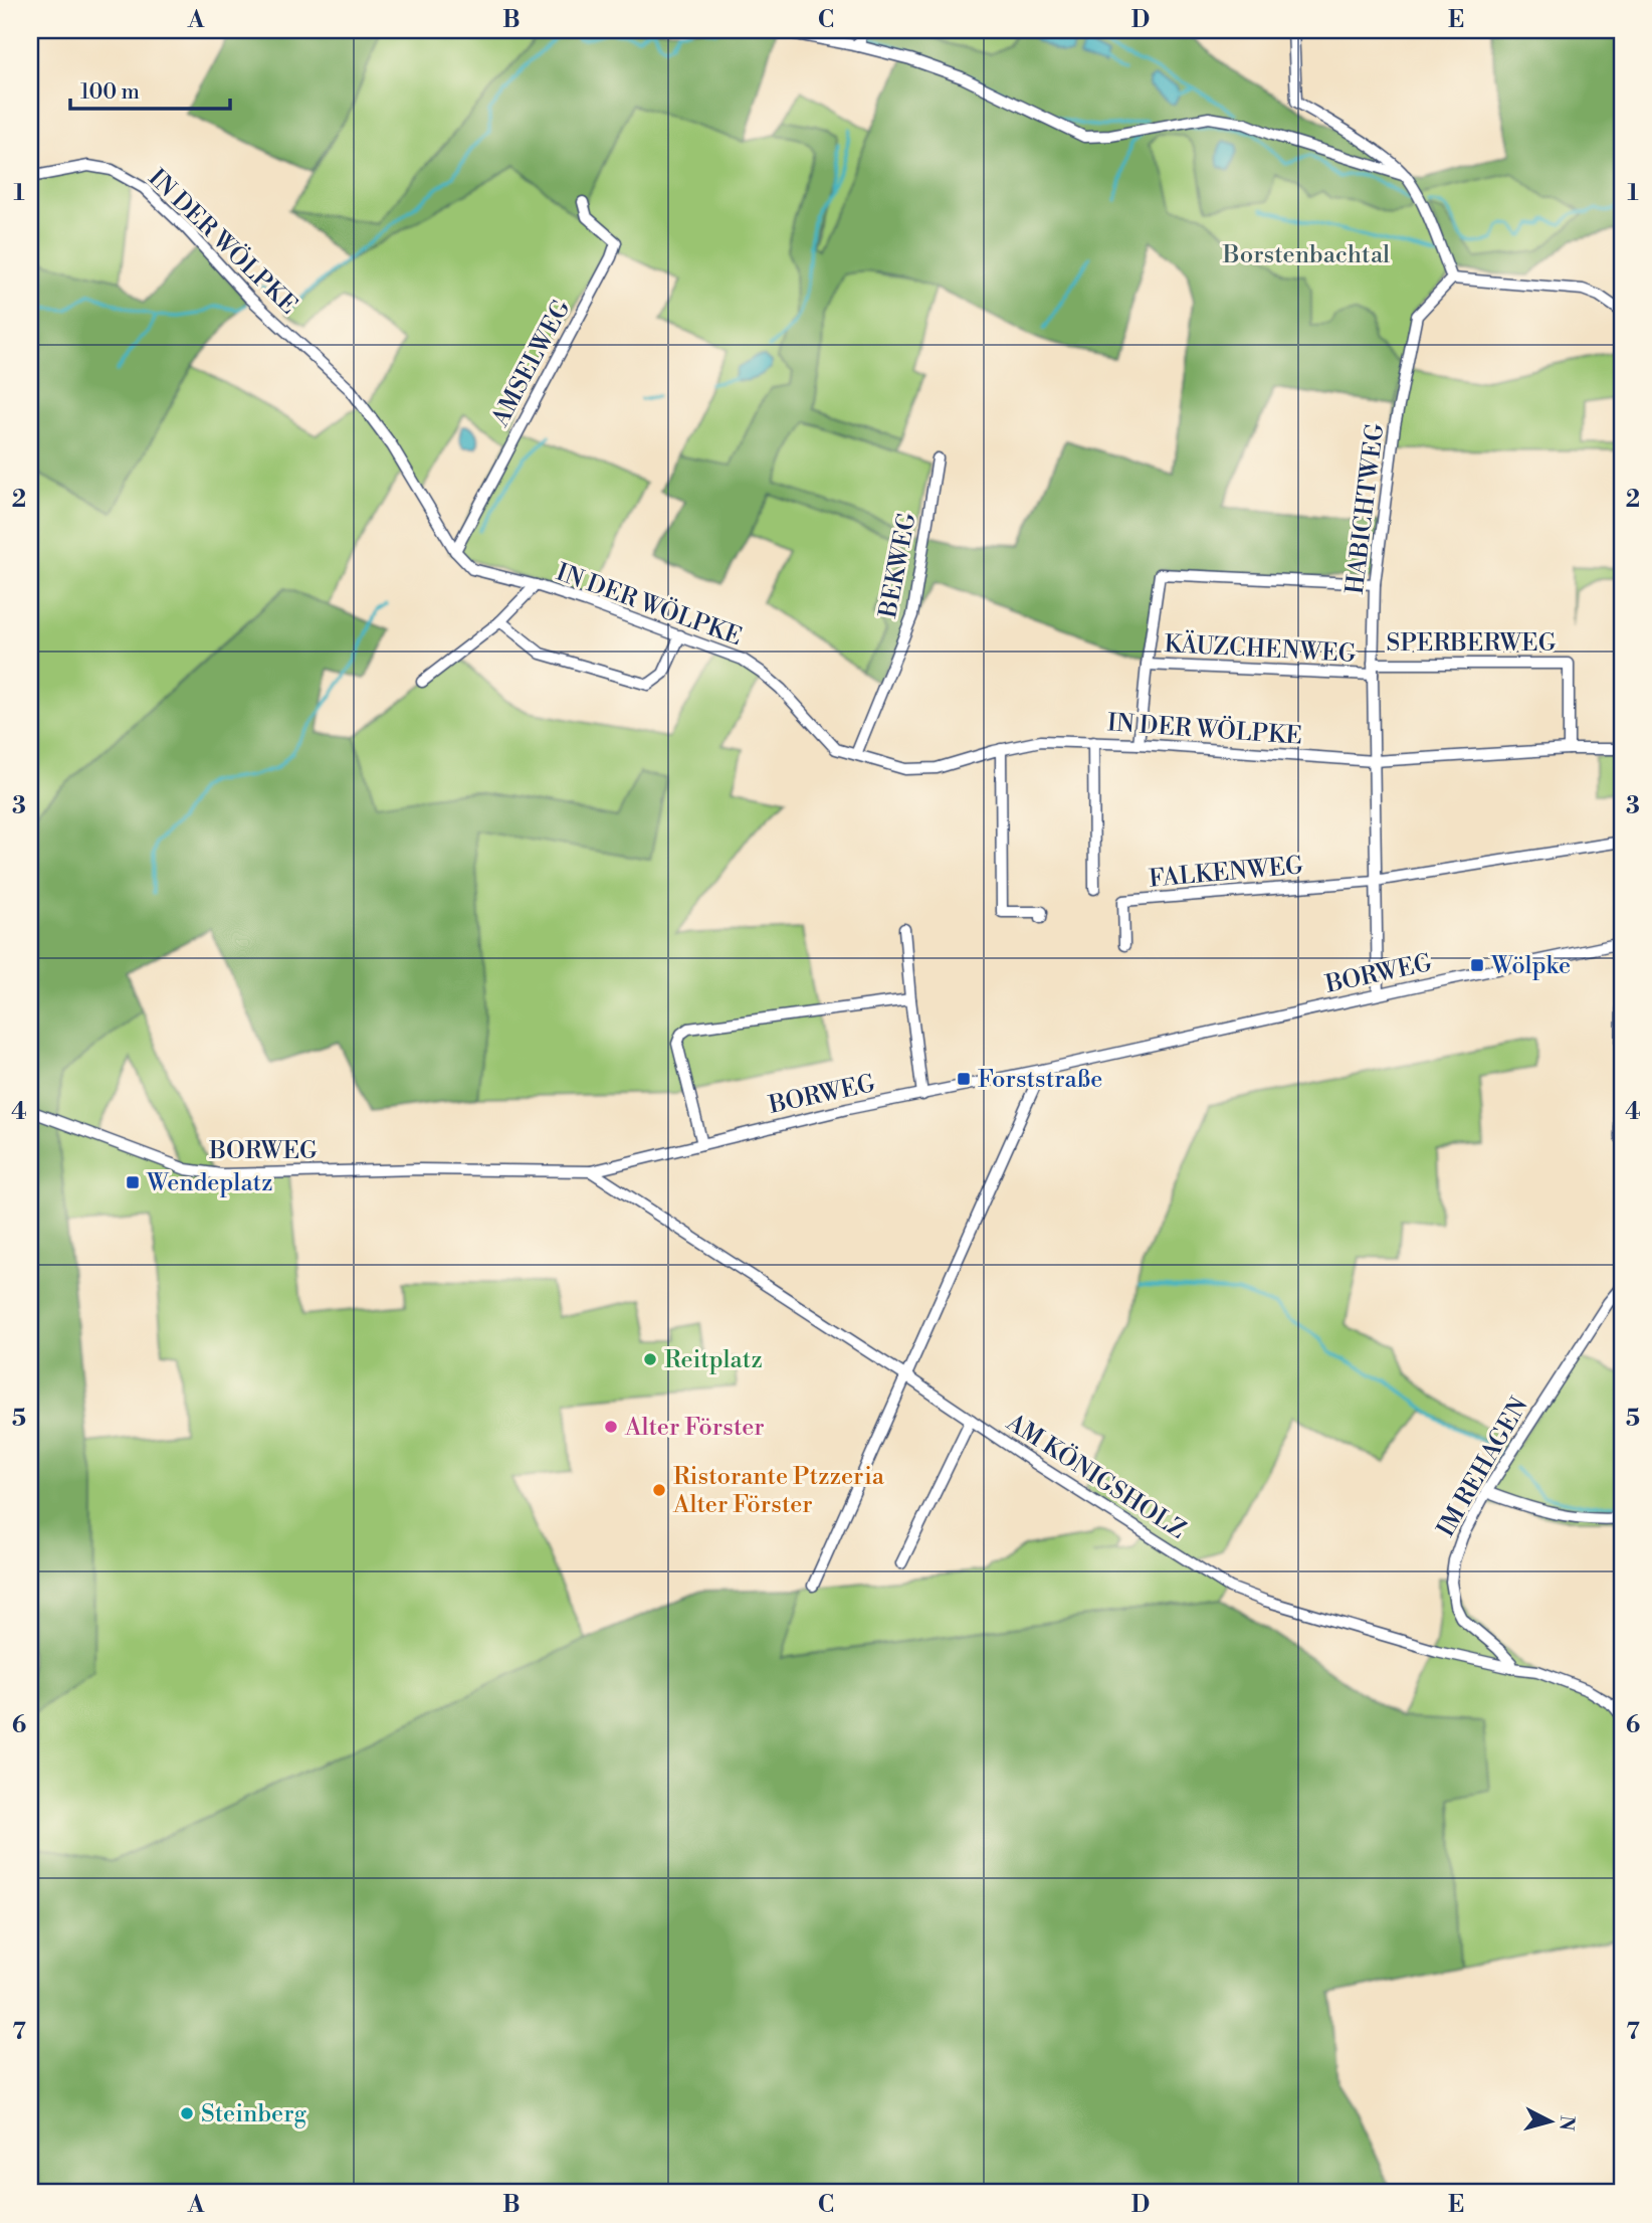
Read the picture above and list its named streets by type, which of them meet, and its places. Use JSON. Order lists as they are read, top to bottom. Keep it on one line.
{"streets":{"street":["IN DER WÖLPKE","AMSELWEG","HABICHTWEG","BEKWEG","SPERBERWEG","KÄUZCHENWEG","FALKENWEG","BORWEG","IM REHAGEN","AM KÖNIGSHOLZ"]},"crossings":[["IN DER WÖLPKE","AMSELWEG"],["IN DER WÖLPKE","HABICHTWEG"],["IN DER WÖLPKE","BEKWEG"],["IN DER WÖLPKE","SPERBERWEG"],["HABICHTWEG","SPERBERWEG"],["HABICHTWEG","KÄUZCHENWEG"],["SPERBERWEG","KÄUZCHENWEG"],["BORWEG","AM KÖNIGSHOLZ"],["IM REHAGEN","AM KÖNIGSHOLZ"]],"parks":["Borstenbachtal"],"places":{"transit":["Wölpke","Forststraße","Wendeplatz"],"other":["Reitplatz","Alter Förster","Ristorante Ptzzeria Alter Förster","Steinberg"]},"scale_bar":"100 m","north":"right","grid":{"columns":["A","B","C","D","E"],"rows":["1","2","3","4","5","6","7"]}}
